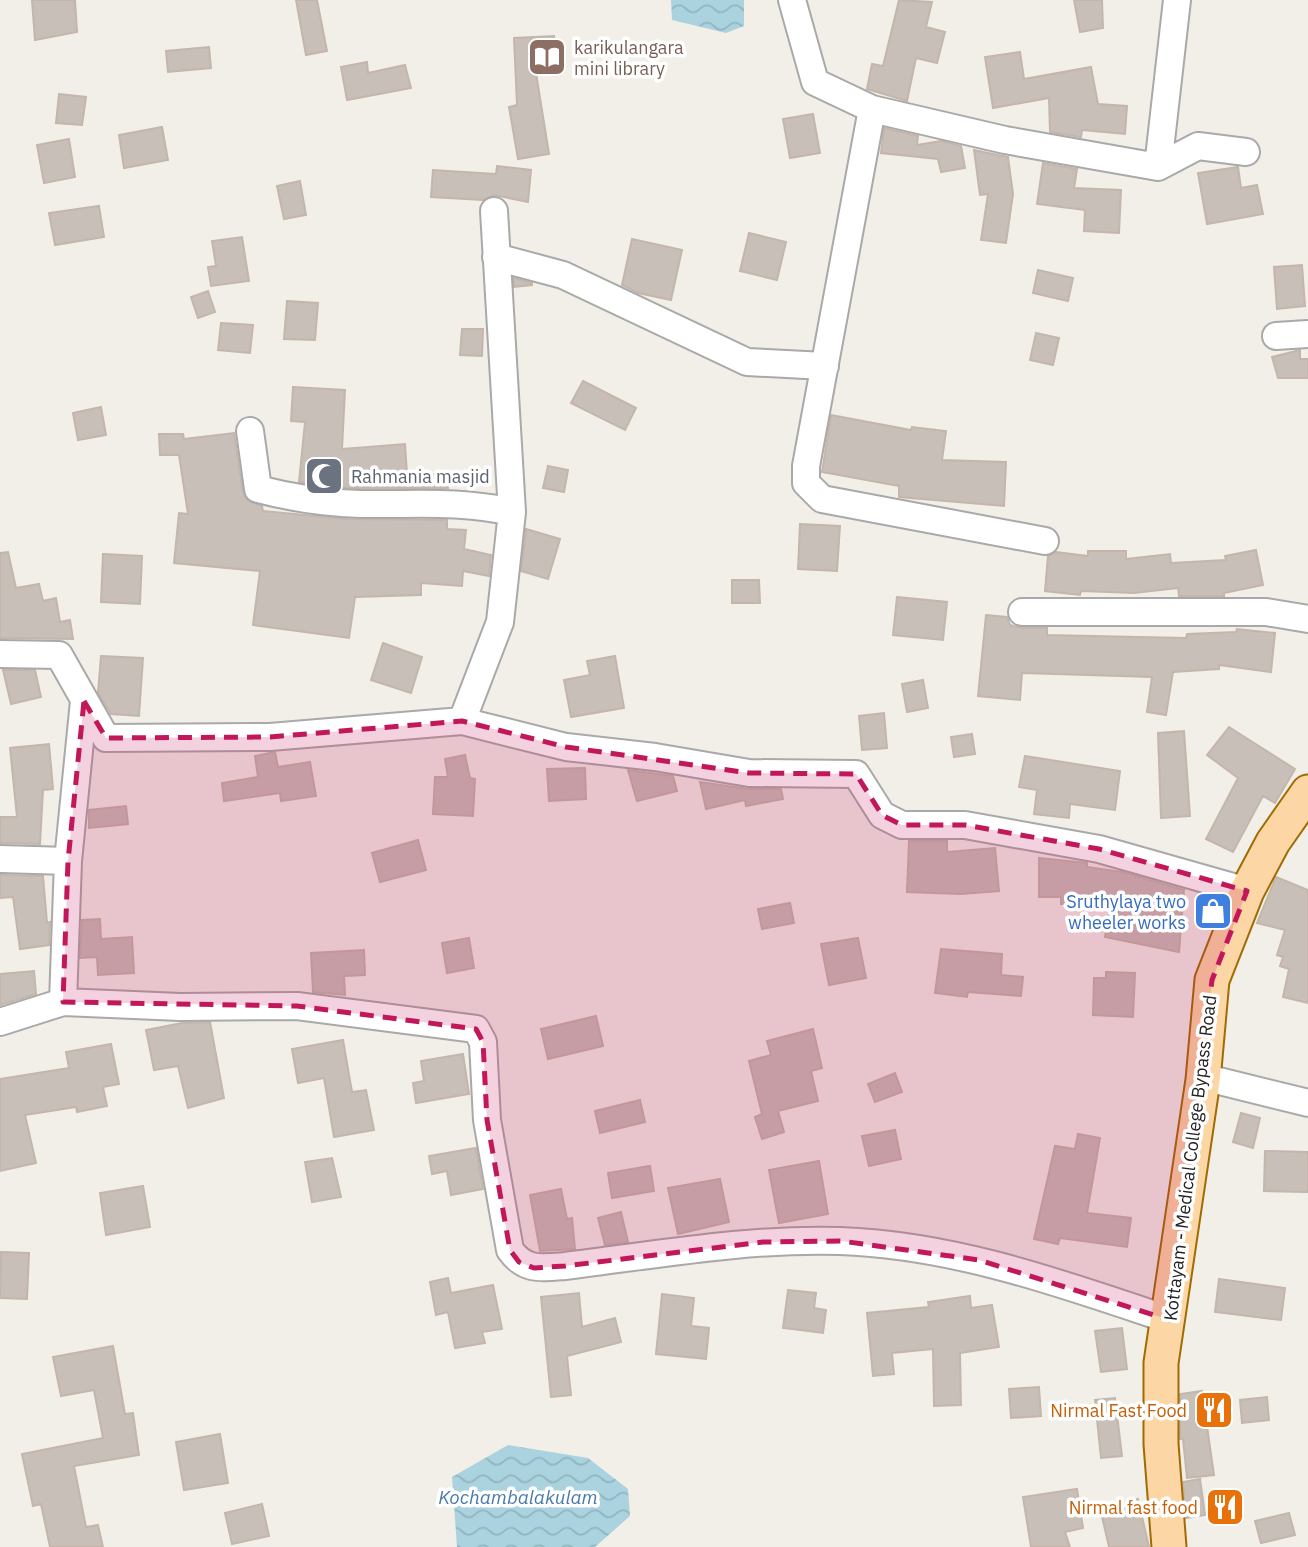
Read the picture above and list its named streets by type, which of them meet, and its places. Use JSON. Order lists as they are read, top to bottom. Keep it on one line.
{"streets":{"main road":["Kottayam - Medical College Bypass Road"]},"water":["Kochambalakulam"],"places":{"library":["karikulangara mini library"],"mosque":["Rahmania masjid"],"shop":["Sruthylaya two wheeler works"],"restaurant":["Nirmal Fast Food","Nirmal fast food"]}}
